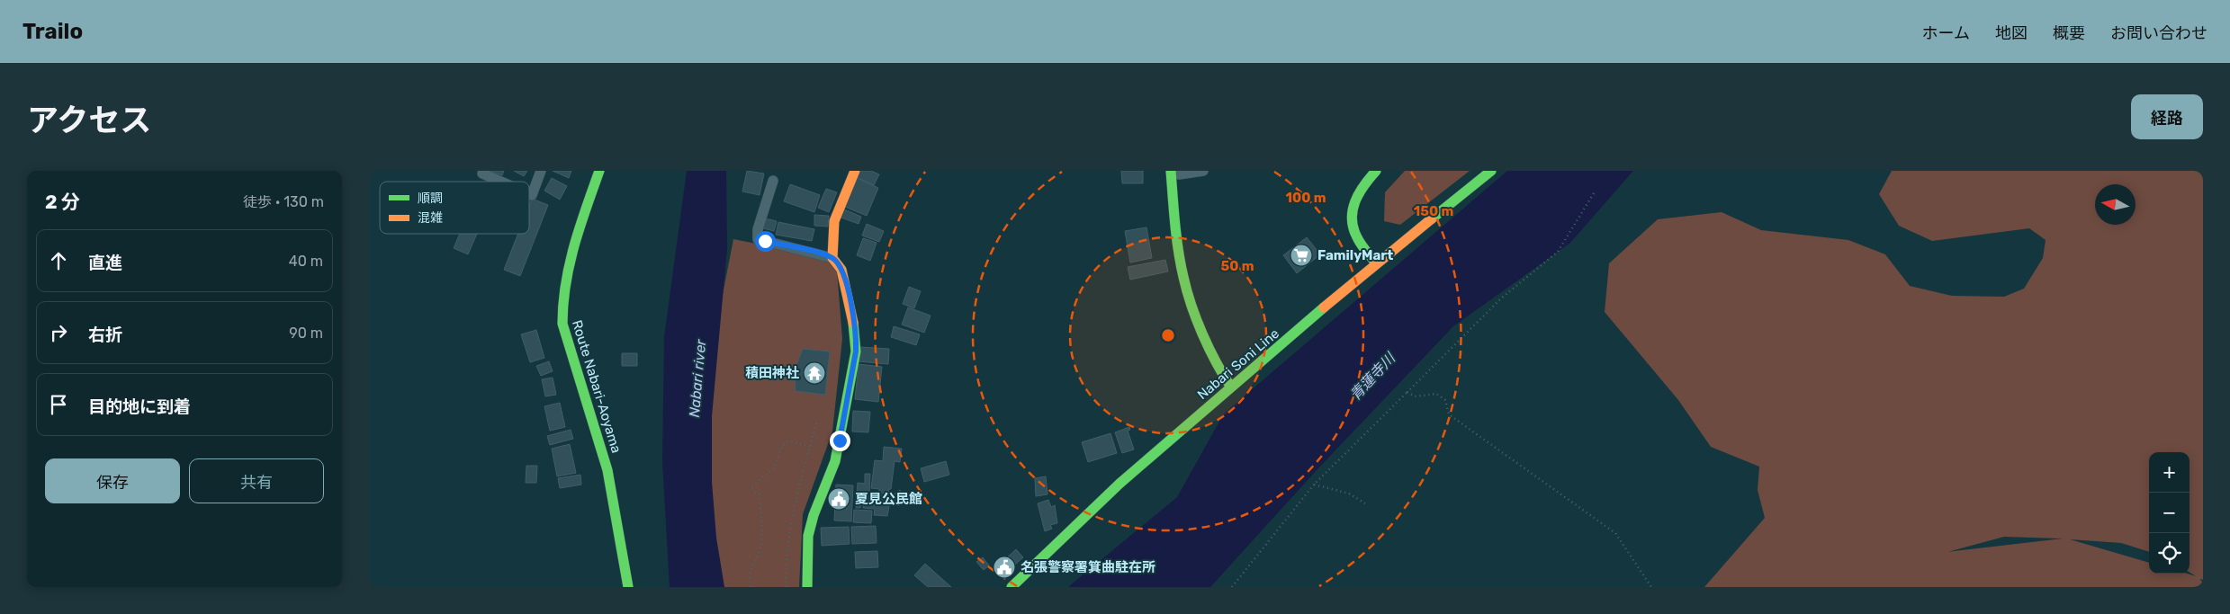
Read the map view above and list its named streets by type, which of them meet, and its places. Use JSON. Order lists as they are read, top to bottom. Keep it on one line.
{"streets":{"main road":["Nabari Soni Line","Route Nabari-Aoyama"]},"water":["青蓮寺川","Nabari river"],"places":{"supermarket":["FamilyMart"],"temple":["積田神社"],"public building":["夏見公民館","名張警察署箕曲駐在所"]},"legend":["順調","混雑"],"north":"left","page":{"header":"Trailo","nav":["ホーム","地図","概要","お問い合わせ"],"title":"アクセス","buttons":["経路",["保存","共有"]],"heading":["2 分","徒歩 · 130 m"],"list":[["直進","40 m"],["右折","90 m"],"目的地に到着"],"map_buttons":["+","−"]},"rings":["100 m","150 m","50 m"]}
